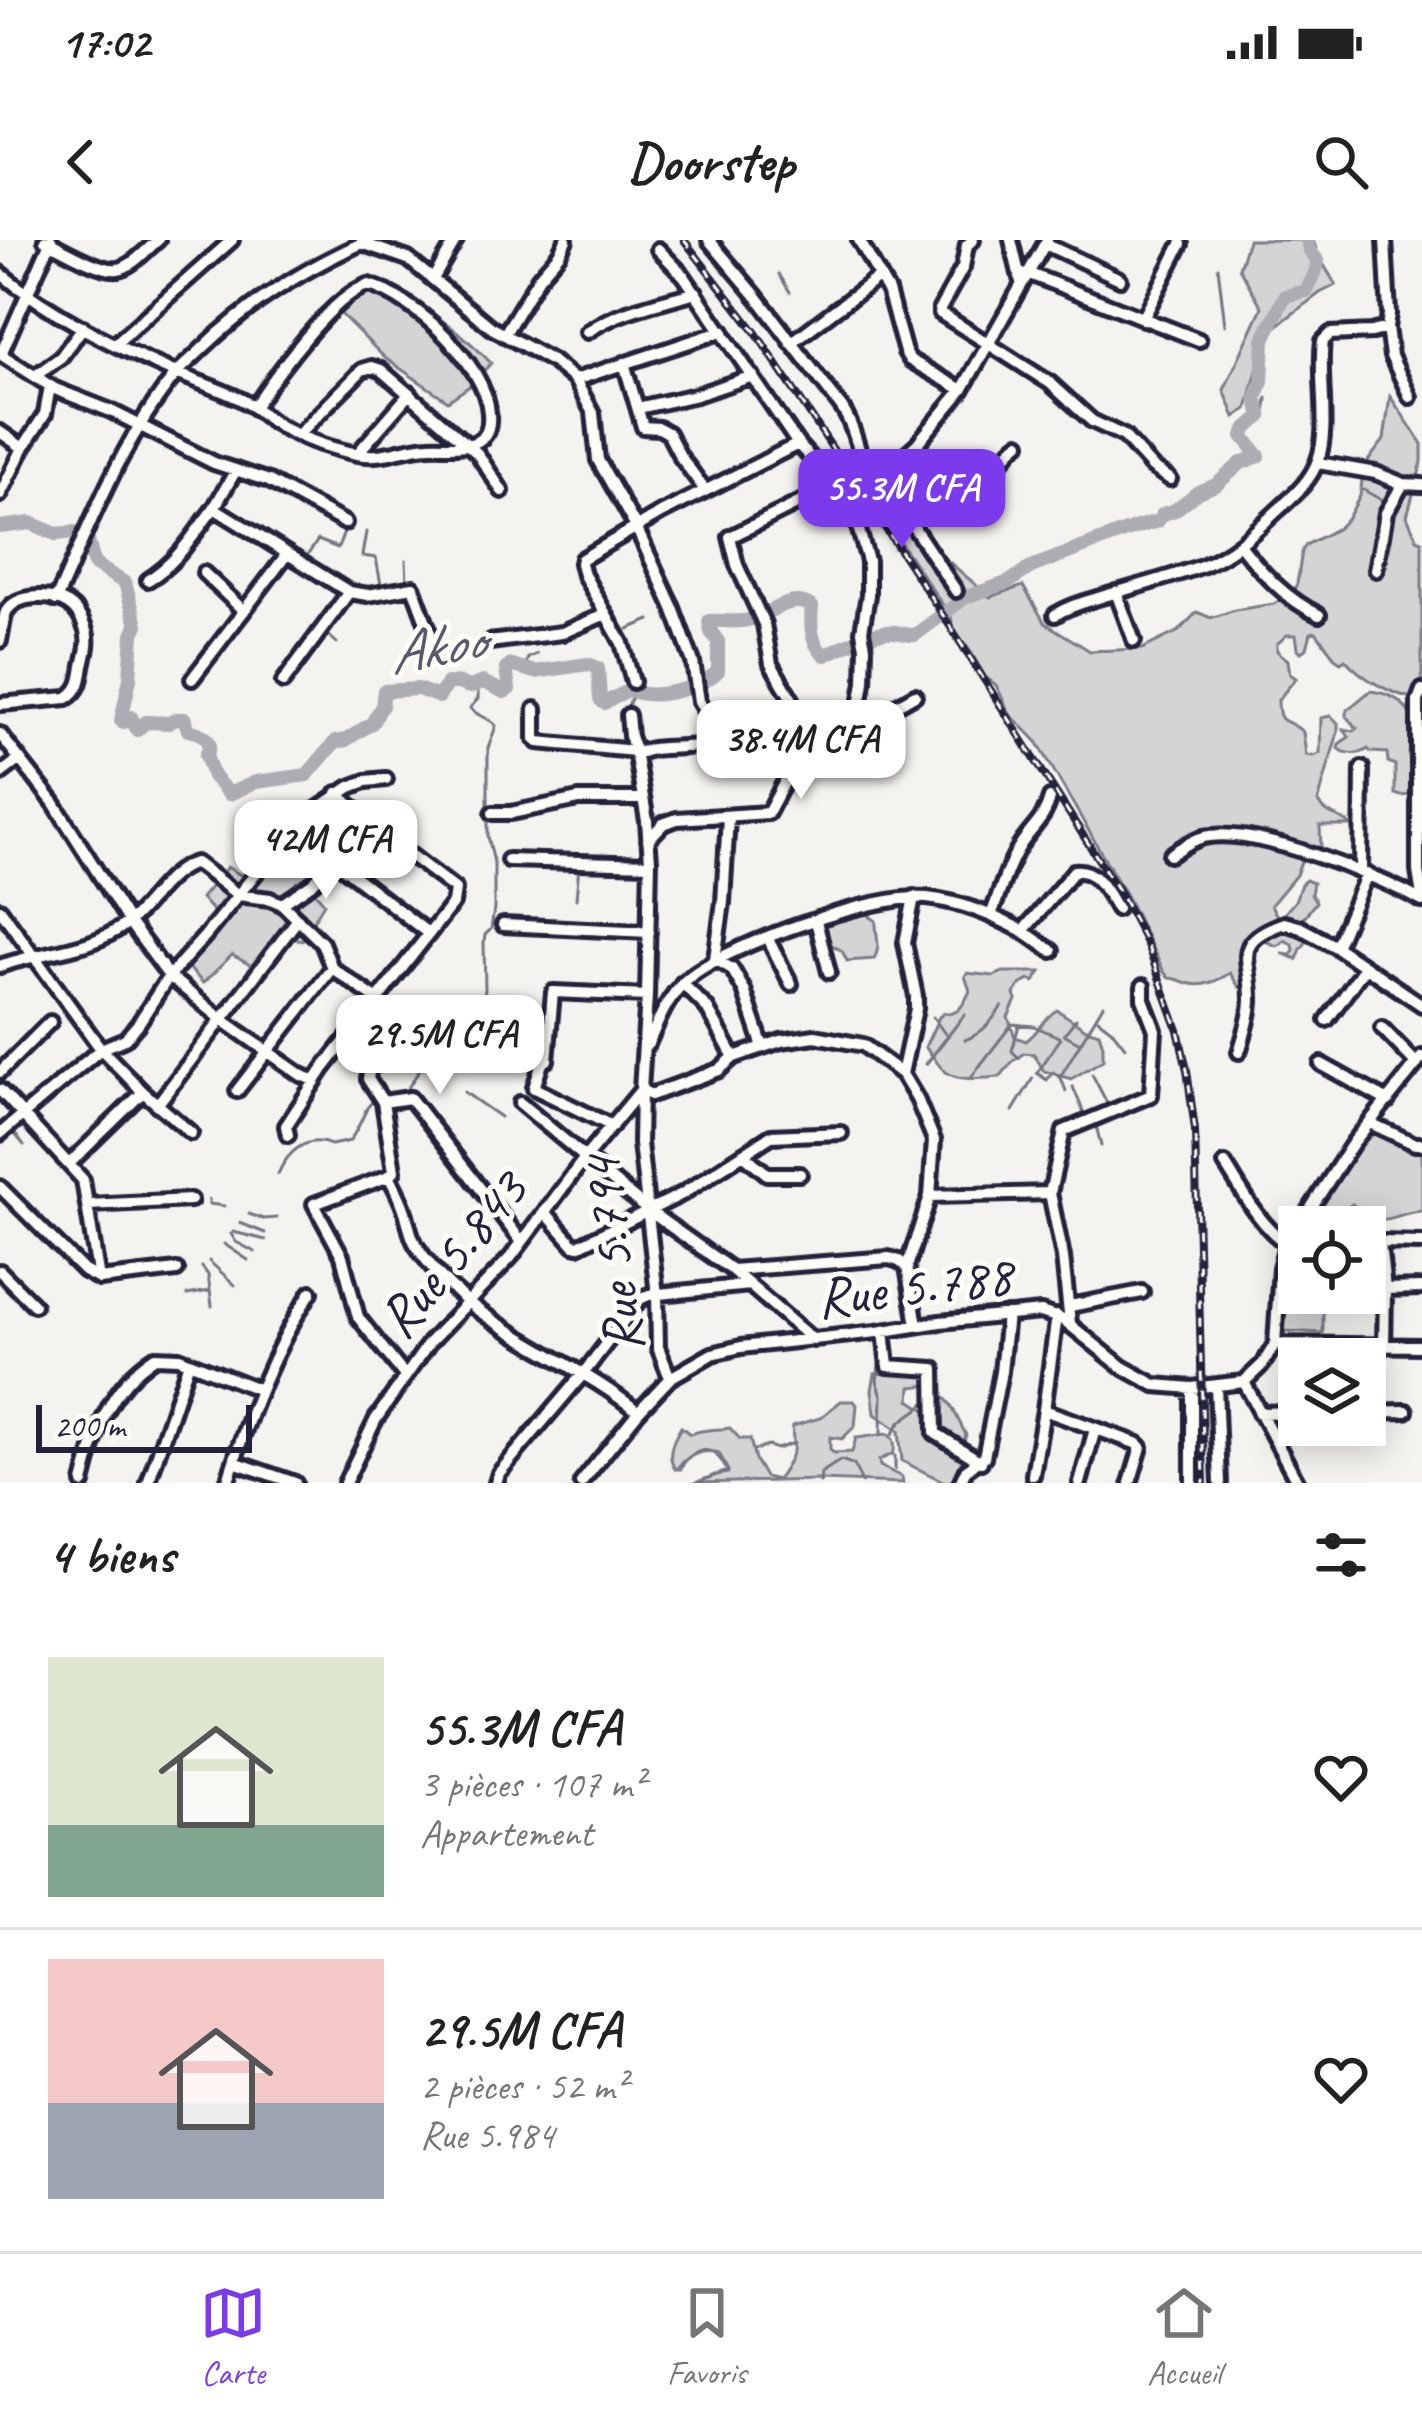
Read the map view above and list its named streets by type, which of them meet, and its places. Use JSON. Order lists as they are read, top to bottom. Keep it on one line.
{"streets":{"street":["Rue 5.843","Rue 5.794","Rue 5.788"]},"crossings":[["Rue 5.843","Rue 5.794"],["Rue 5.794","Rue 5.788"]],"water":["Akoo"],"scale_bar":"200 m","page":{"status":"17:02","header":"Doorstep","price":["55.3M CFA","38.4M CFA","42M CFA","29.5M CFA"],"scale":"200 m","heading":"4 biens","list":[{"name":"55.3M CFA","note":"3 pièces · 107 m² · Appartement"},{"name":"29.5M CFA","note":"2 pièces · 52 m² · Rue 5.984"}],"tabs":["Carte","Favoris","Accueil"]}}
